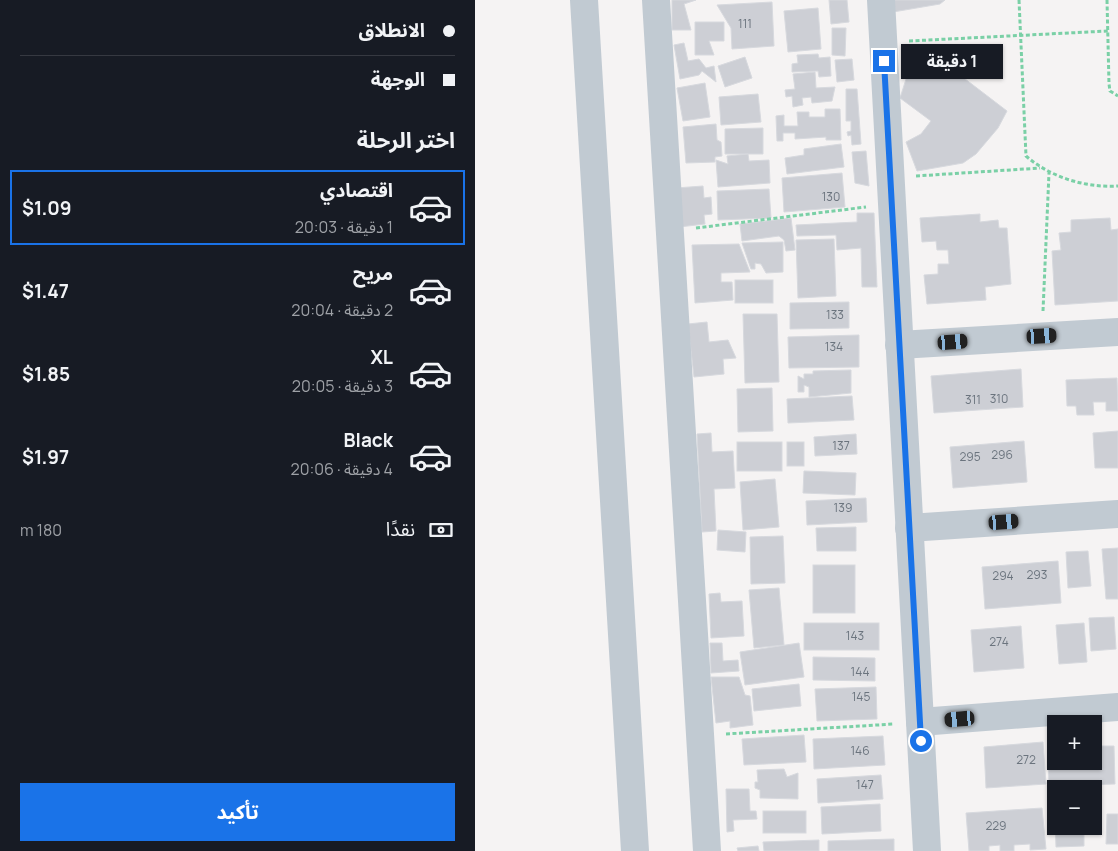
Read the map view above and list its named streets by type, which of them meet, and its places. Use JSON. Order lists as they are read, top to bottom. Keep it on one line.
{"house_numbers":["111","130","133","134","310","311","137","296","295","139","293","294","143","274","144","145","146","272","147","229"],"page":{"banner":["الانطلاق","الوجهة"],"bubble":"1 دقيقة","heading":"اختر الرحلة","list":[{"name":"اقتصادي","note":"1 دقيقة · 20:03","value":"$1.09"},{"name":"مريح","note":"2 دقيقة · 20:04","value":"$1.47"},{"name":"XL","note":"3 دقيقة · 20:05","value":"$1.85"},{"name":"Black","note":"4 دقيقة · 20:06","value":"$1.97"}],"pay":["نقدًا","180 m"],"map_buttons":["+","−"],"buttons":"تأكيد"}}
